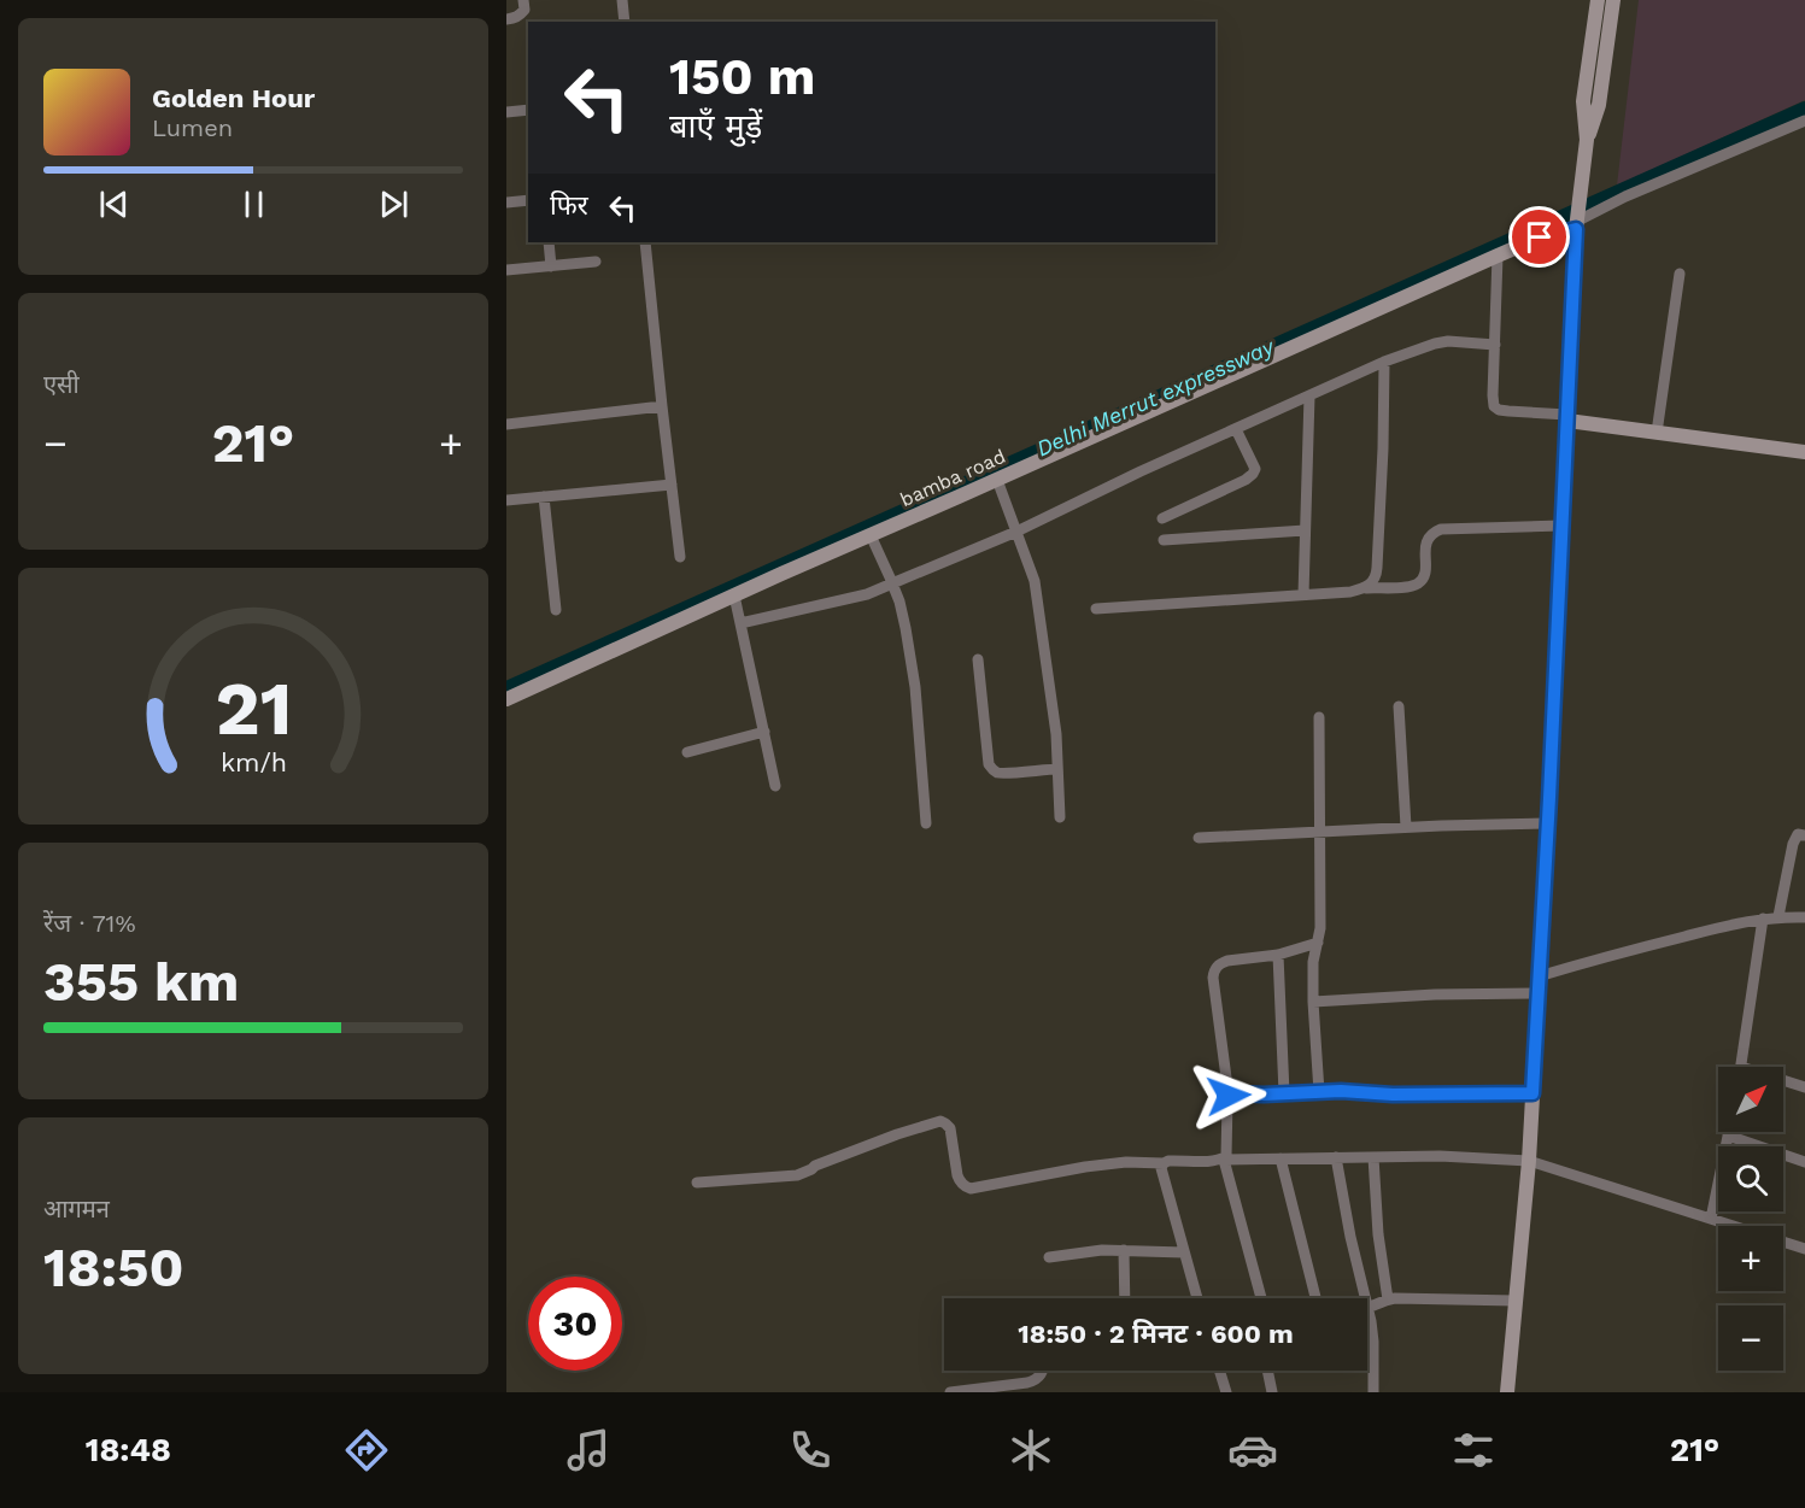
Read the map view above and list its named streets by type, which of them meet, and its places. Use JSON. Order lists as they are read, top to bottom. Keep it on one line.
{"streets":{"main road":["bamba road"]},"water":["Delhi Merrut expressway"],"north":"top right","page":{"turn":["150 m","बाएँ मुड़ें"],"song":["Golden Hour","Lumen"],"then":"फिर","tile":["एसी",["रेंज · 71%","355 km"],["आगमन","18:50"]],"heat":["−","21°","+"],"map_buttons":["+","−"],"limit":"30","trip":"18:50 · 2 मिनट · 600 m","tabs":["18:48","21°"],"gauge":["21","km/h"]}}
